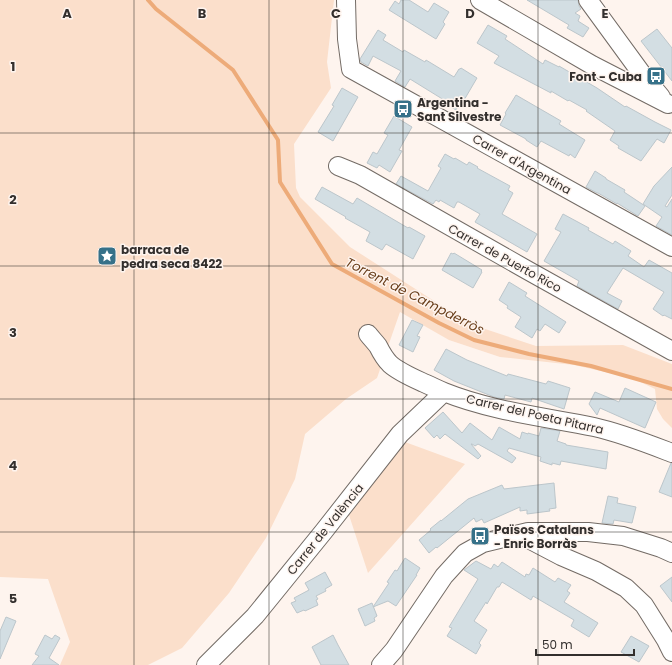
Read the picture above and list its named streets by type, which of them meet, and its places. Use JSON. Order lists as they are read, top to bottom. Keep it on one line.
{"streets":{"street":["Carrer d'Argentina","Carrer de Puerto Rico","Carrer del Poeta Pitarra","Carrer de València"]},"crossings":[["Carrer del Poeta Pitarra","Carrer de València"]],"water":["Torrent de Campderròs"],"places":{"bus stop":["Font - Cuba","Argentina - Sant Silvestre","Països Catalans - Enric Borràs"],"place":["barraca de pedra seca 8422"]},"scale_bar":"50 m","grid":{"columns":["A","B","C","D","E"],"rows":["1","2","3","4","5"]}}
